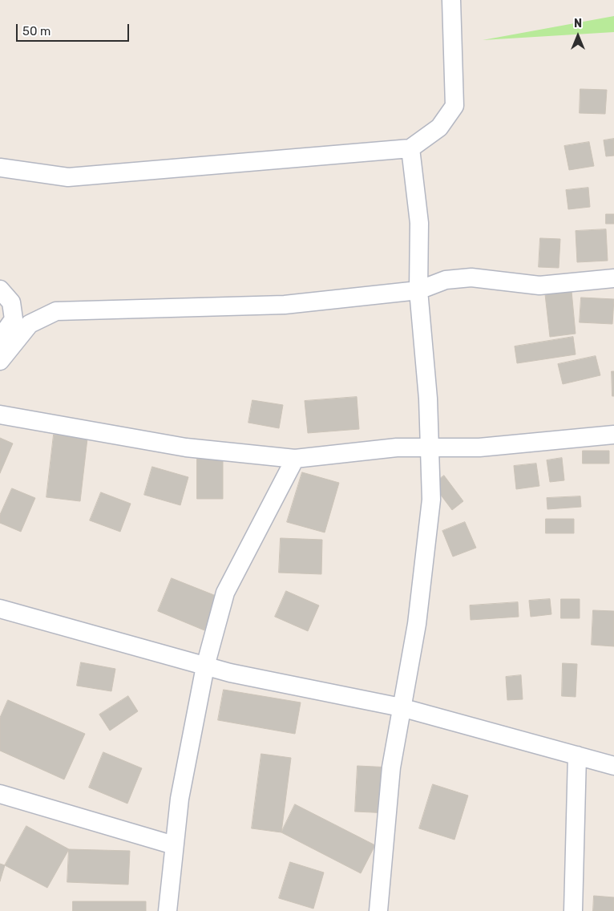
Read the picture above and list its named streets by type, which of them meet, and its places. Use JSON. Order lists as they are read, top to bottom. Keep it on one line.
{"scale_bar":"50 m","north":"top"}
